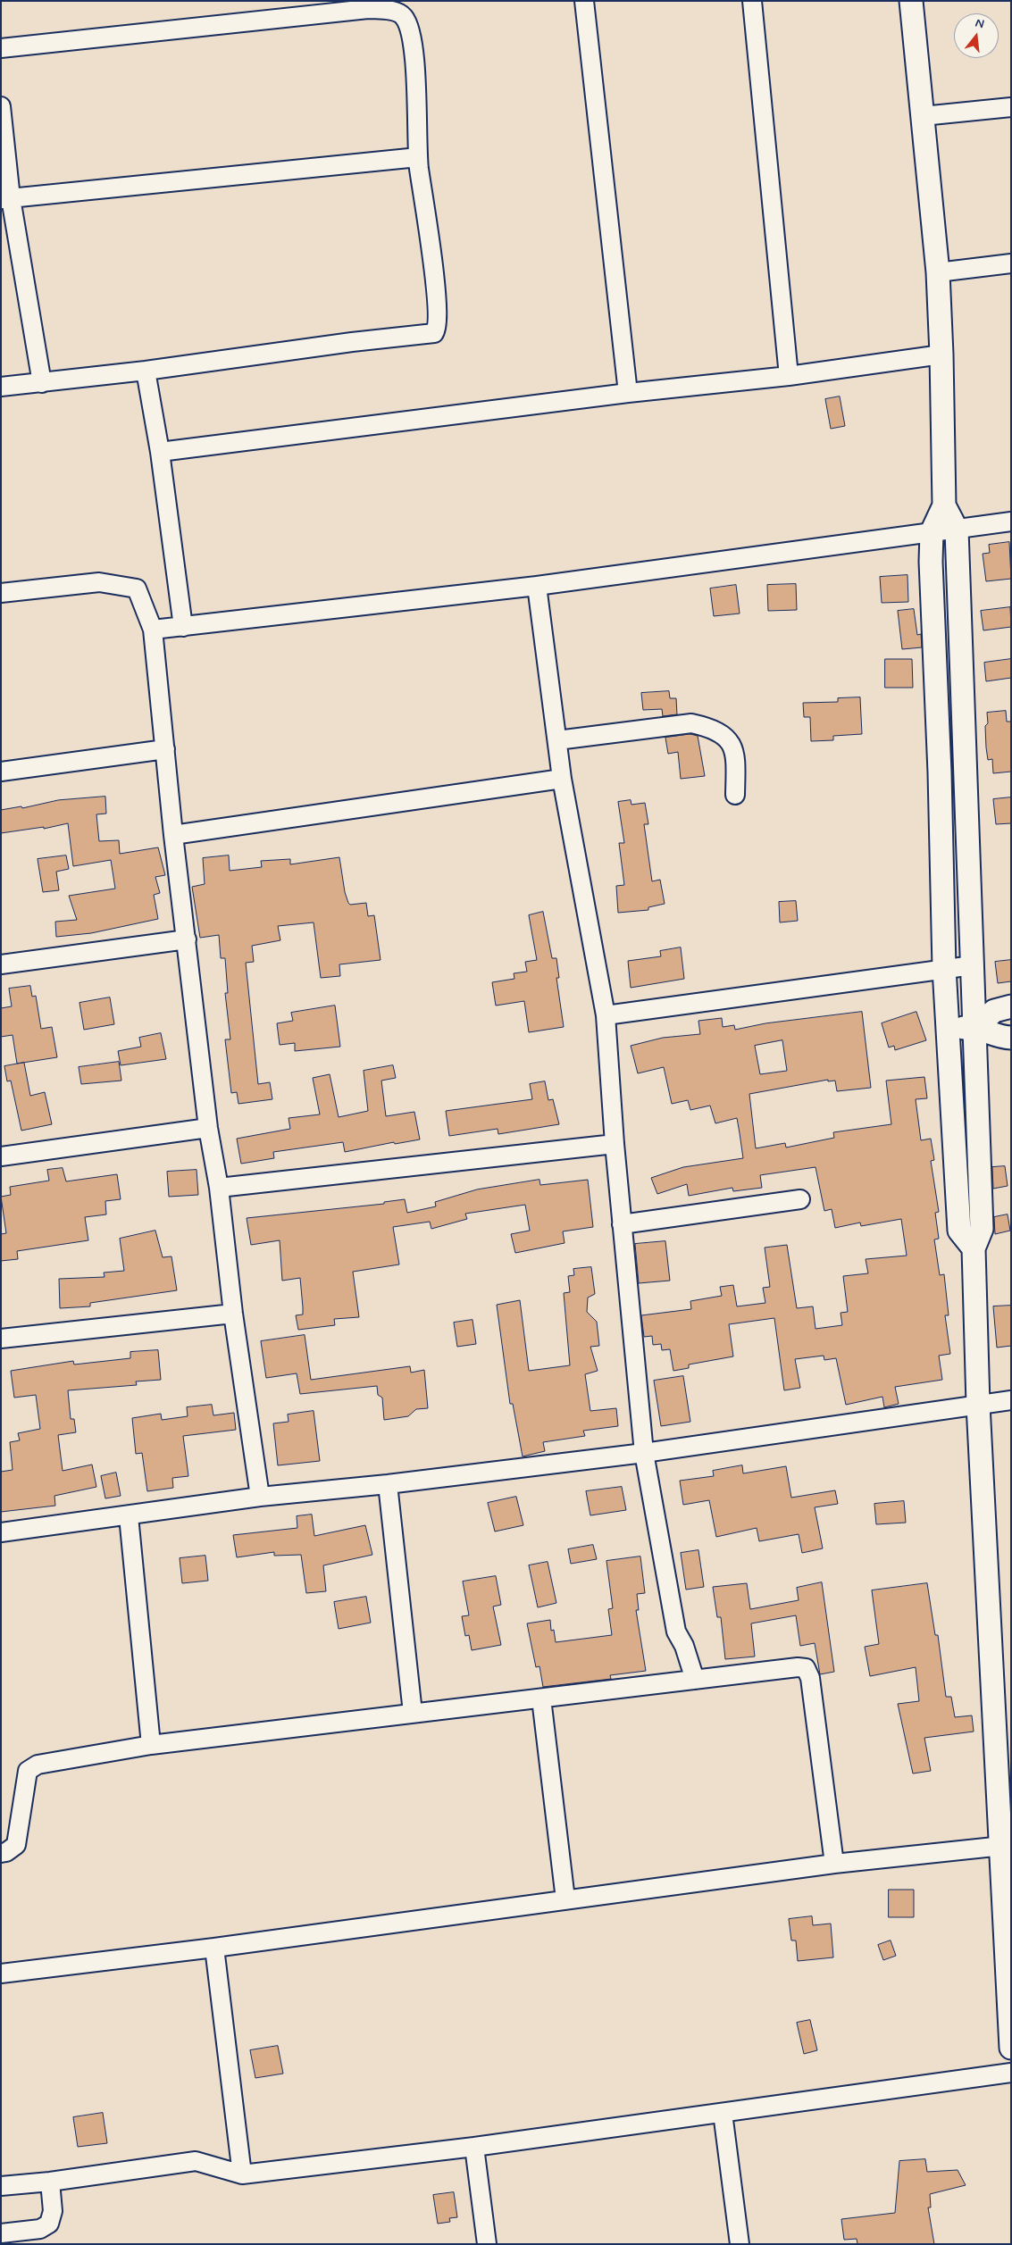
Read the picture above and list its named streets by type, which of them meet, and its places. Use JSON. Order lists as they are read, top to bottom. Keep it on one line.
{"north":"top"}
